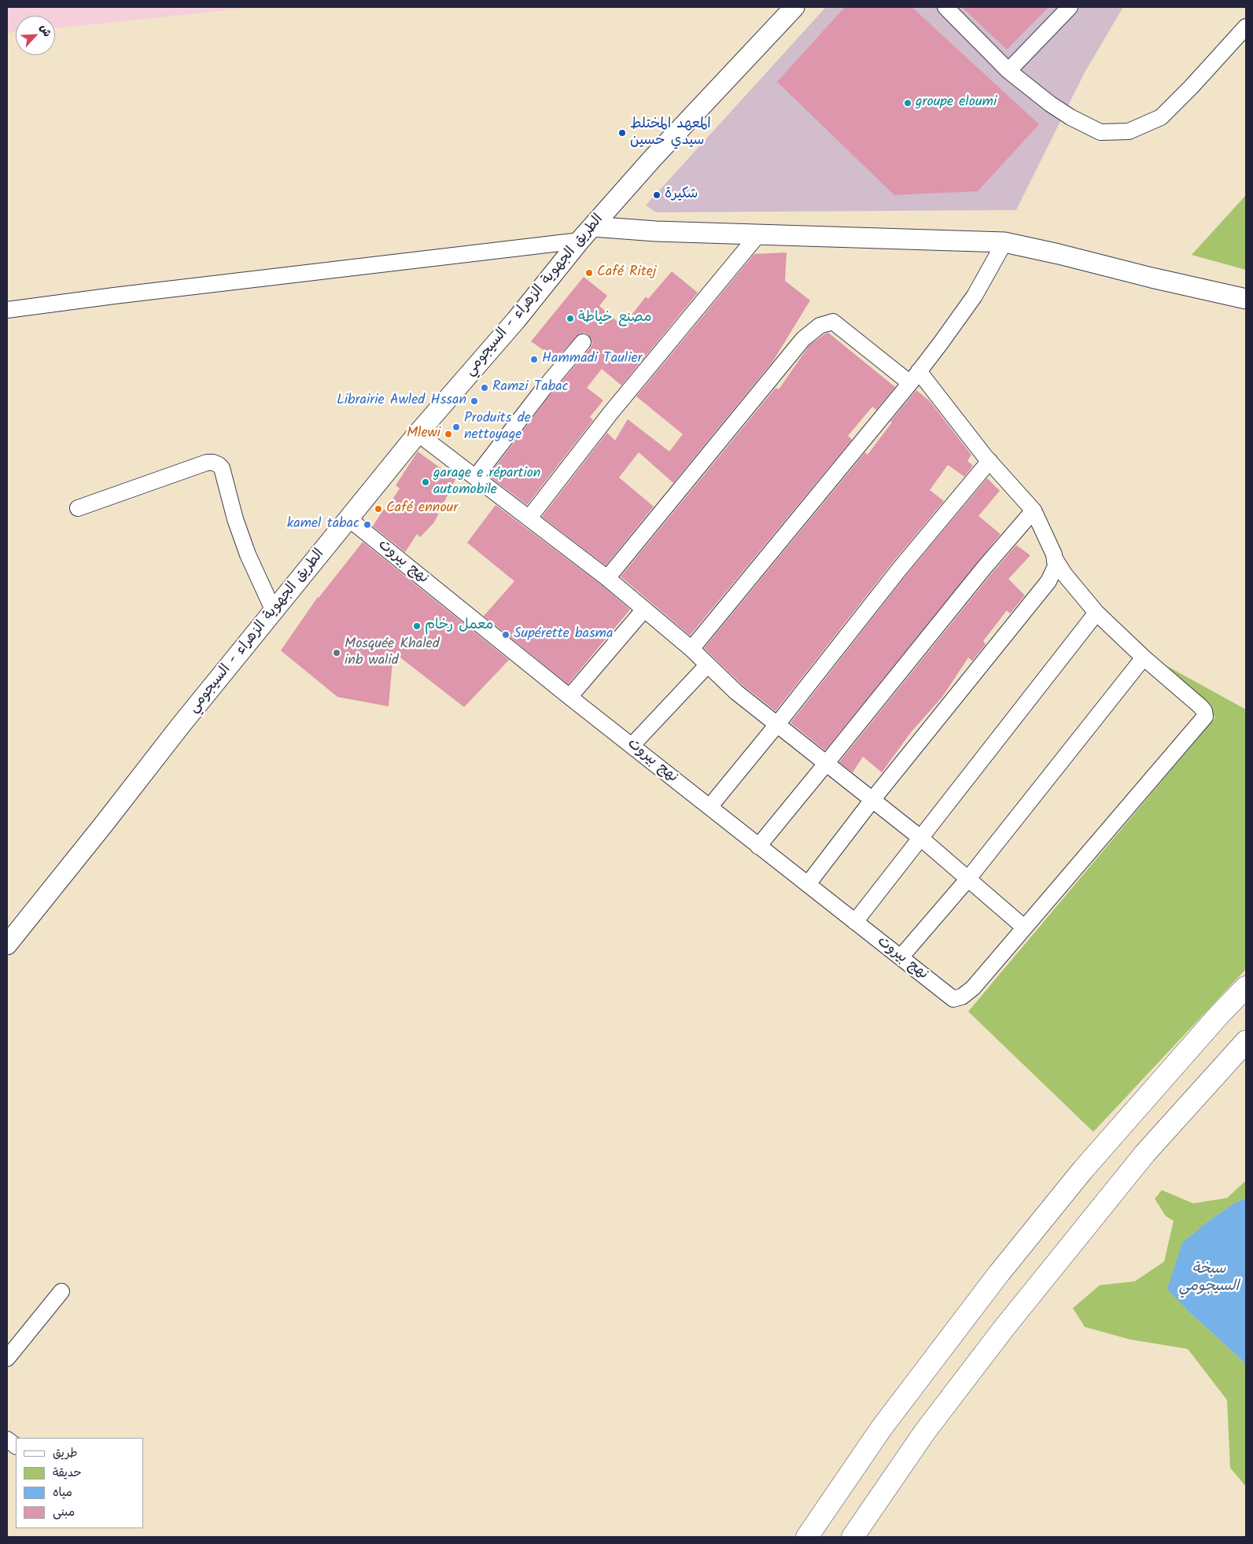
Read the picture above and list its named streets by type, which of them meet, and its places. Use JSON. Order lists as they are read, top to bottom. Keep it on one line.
{"streets":{"main road":["الطريق الجهوية الزهراء - السيجومي"],"street":["نهج بيروت"]},"crossings":[["الطريق الجهوية الزهراء - السيجومي","نهج بيروت"]],"water":["سبخة السيجومي"],"places":["groupe eloumi","المعهد المختلط سيدي حسين","شكيرة","Café Ritej","مصنع خياطة","Hammadi Taulier","Ramzi Tabac","Librairie Awled Hssan","Produits de nettoyage","Mlewi","garage e répartion automobile","Café ennour","kamel tabac","معمل رخام","Supérette basma","Mosquée Khaled inb walid"],"legend":["طريق","حديقة","مياه","مبنى"],"north":"top right"}
